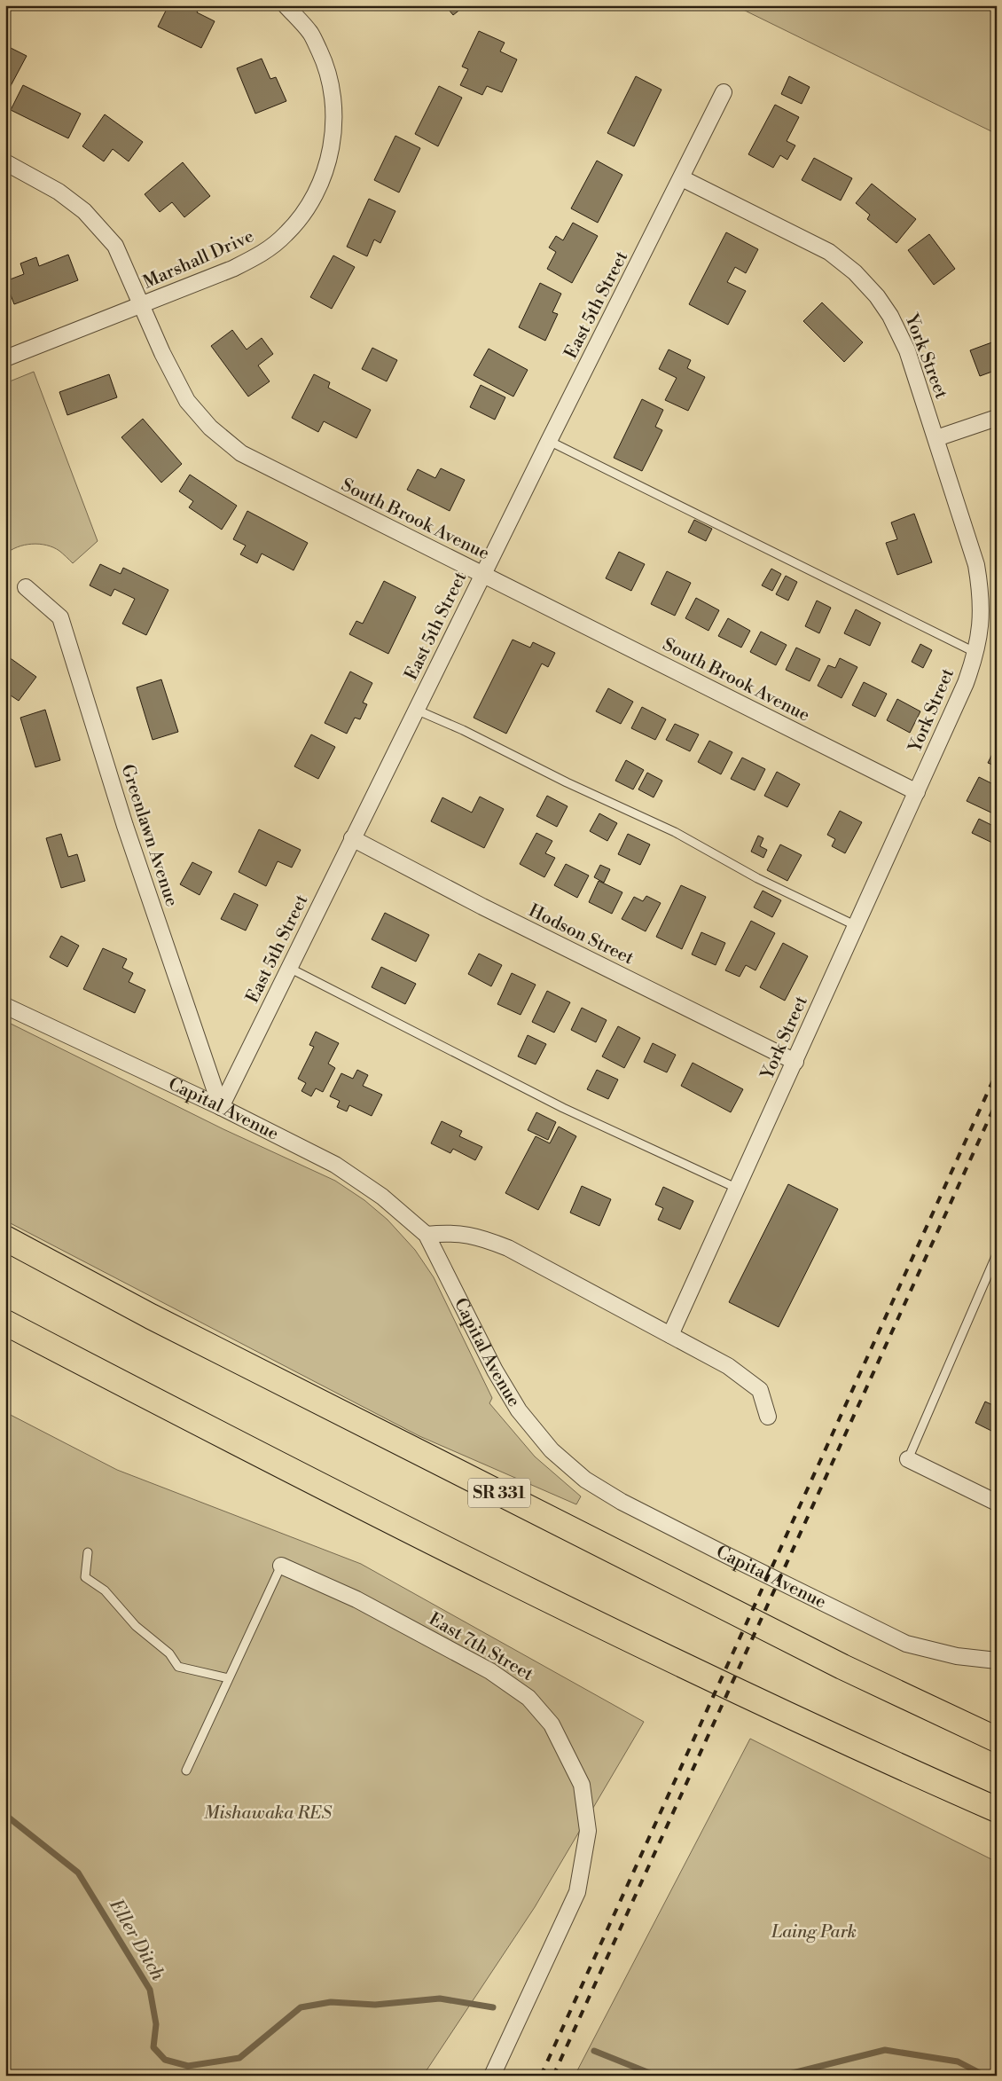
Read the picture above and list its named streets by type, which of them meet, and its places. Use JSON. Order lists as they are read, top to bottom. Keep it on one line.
{"streets":{"highway":["SR 331"],"street":["Marshall Drive","East 5th Street","York Street","South Brook Avenue","Greenlawn Avenue","Hodson Street","Capital Avenue","East 7th Street"]},"crossings":[["Marshall Drive","South Brook Avenue"],["East 5th Street","York Street"],["East 5th Street","South Brook Avenue"],["East 5th Street","Greenlawn Avenue"],["East 5th Street","Hodson Street"],["East 5th Street","Capital Avenue"],["York Street","South Brook Avenue"],["York Street","Hodson Street"],["Greenlawn Avenue","Capital Avenue"]],"water":["Eller Ditch"],"parks":["Mishawaka RES","Laing Park"]}
